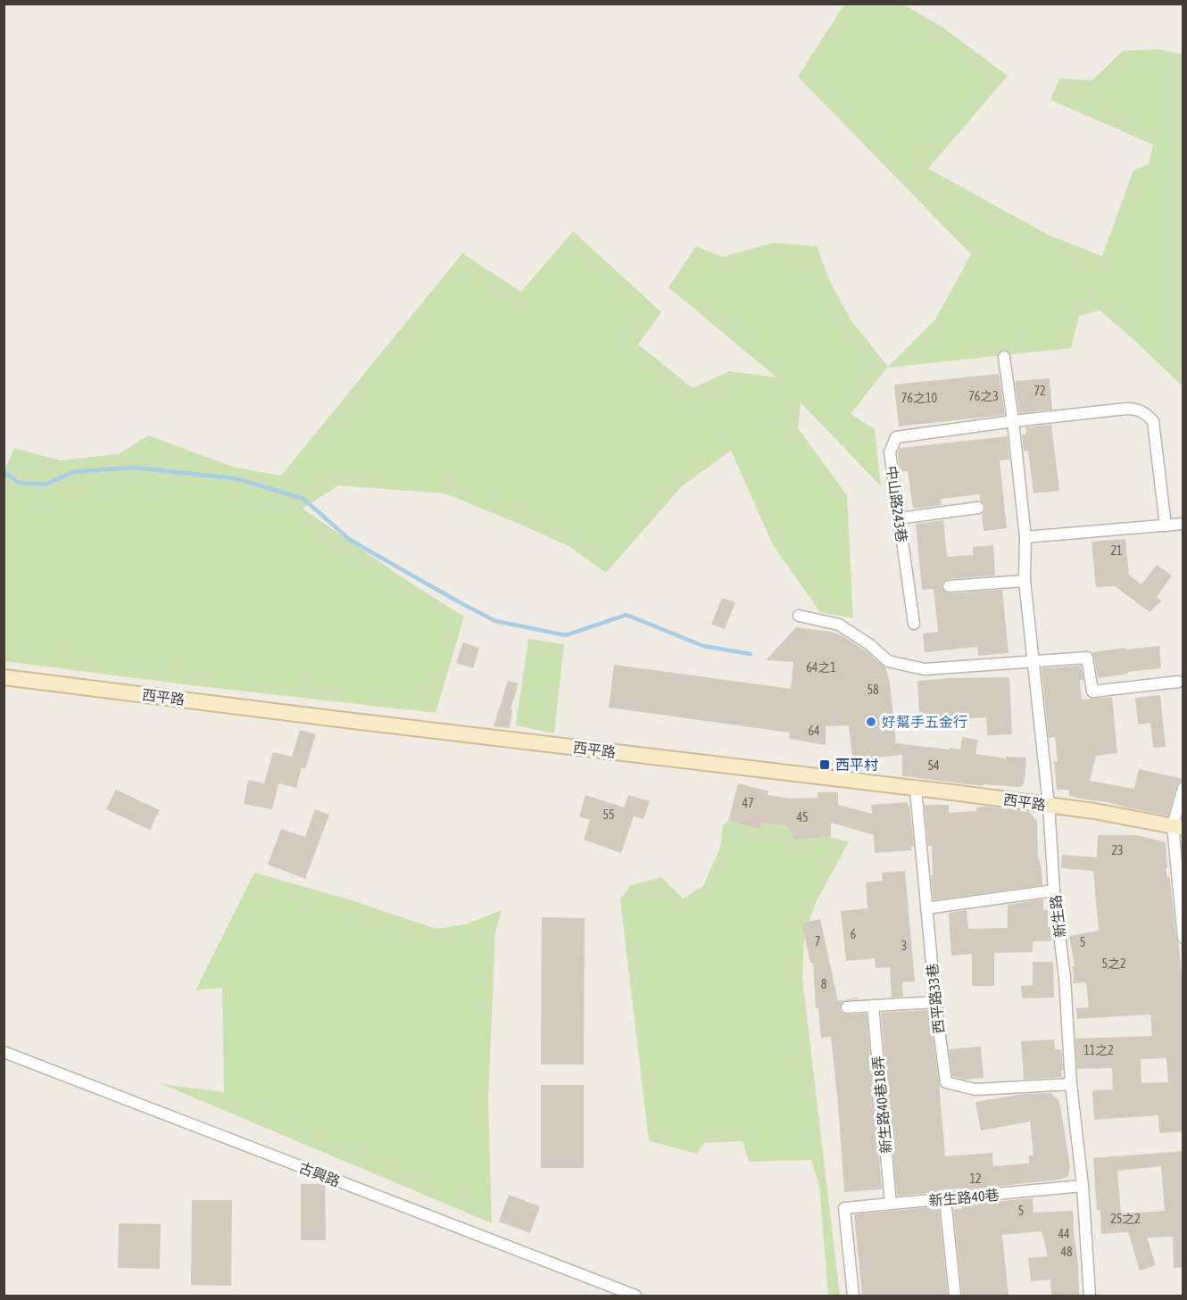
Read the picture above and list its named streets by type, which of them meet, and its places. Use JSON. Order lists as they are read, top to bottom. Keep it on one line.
{"streets":{"main road":["西平路"],"street":["中山路243巷","新生路","西平路33巷","新生路40巷18弄","古興路","新生路40巷"]},"crossings":[["西平路","新生路"],["西平路","西平路33巷"],["新生路","西平路33巷"],["新生路","新生路40巷"],["新生路40巷18弄","新生路40巷"]],"places":{"other":["好幫手五金行"],"transit":["西平村"]},"house_numbers":["72","76之3","76之10","21","64之1","58","64","54","47","55","45","23","6","7","5","3","5之2","8","11之2","12","5","25之2","44","48"]}
